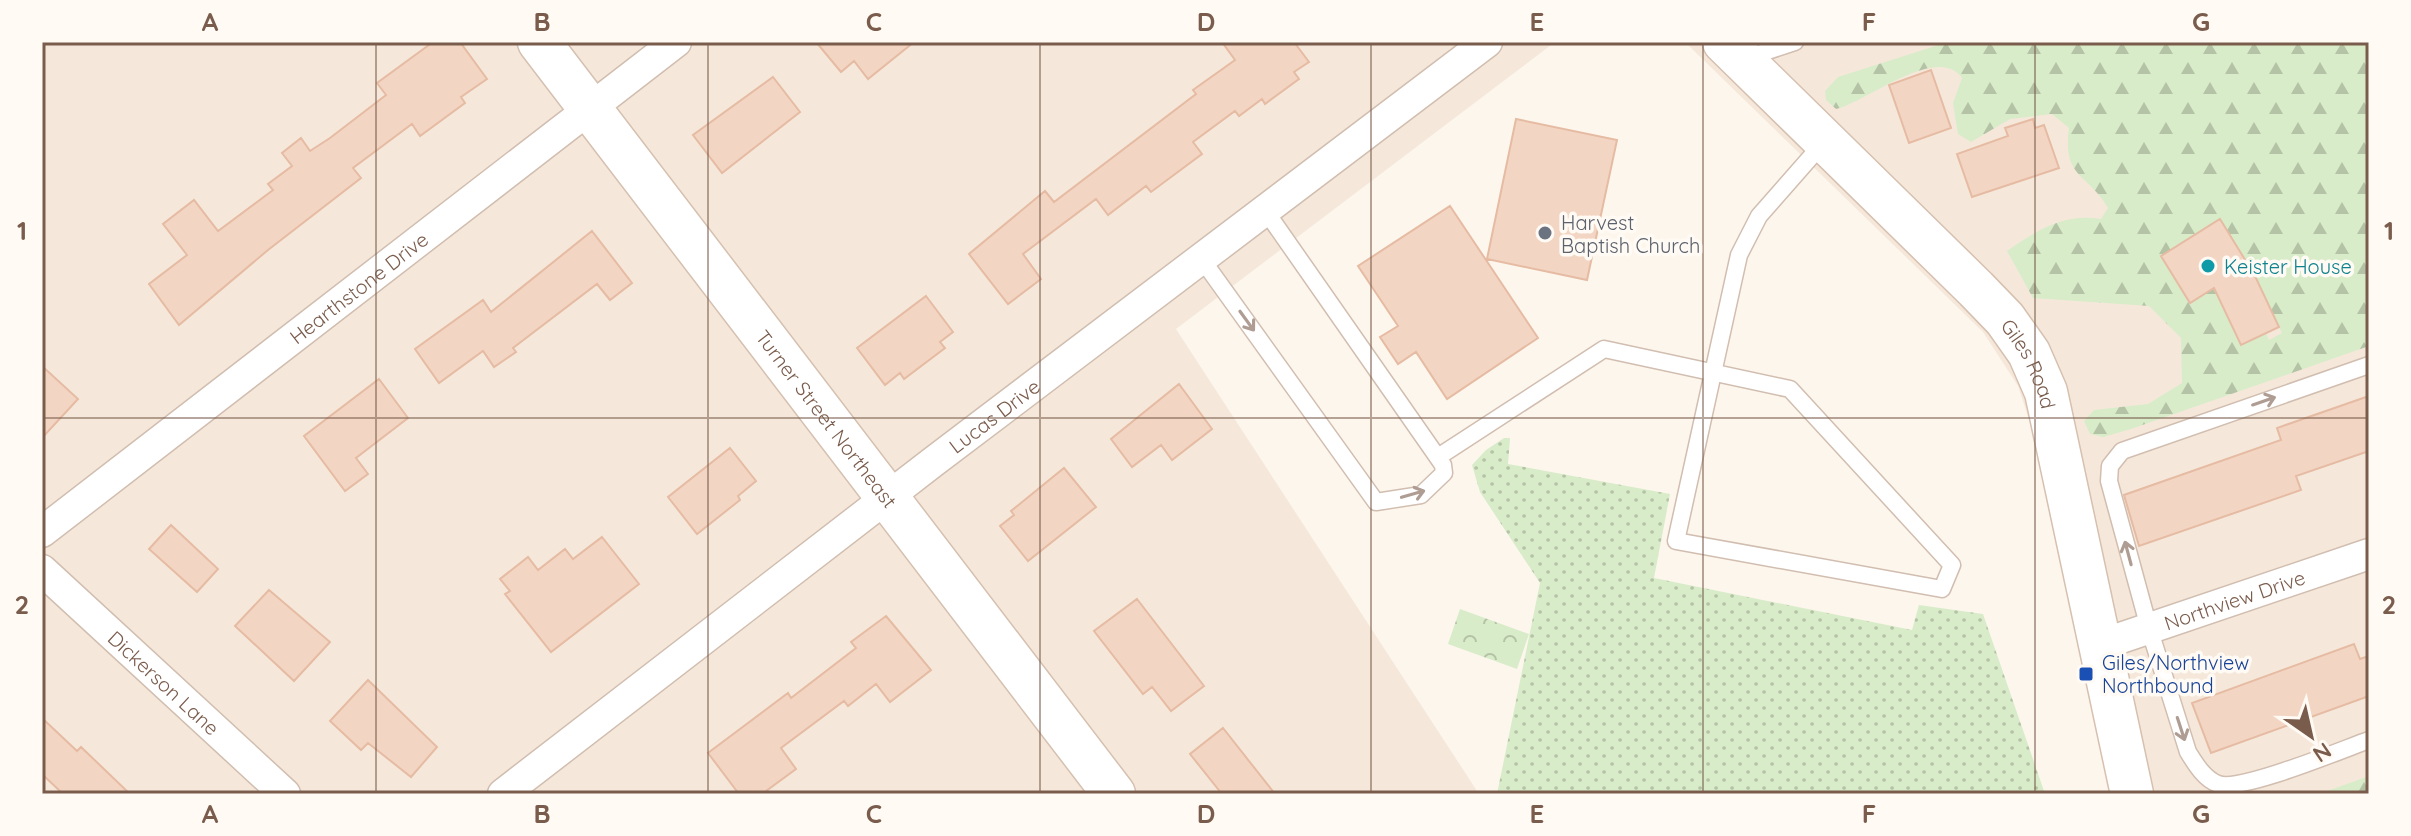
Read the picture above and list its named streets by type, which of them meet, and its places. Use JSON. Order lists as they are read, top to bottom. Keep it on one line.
{"streets":{"street":["Hearthstone Drive","Giles Road","Lucas Drive","Turner Street Northeast","Northview Drive","Dickerson Lane"]},"crossings":[["Hearthstone Drive","Turner Street Northeast"],["Giles Road","Northview Drive"],["Lucas Drive","Turner Street Northeast"]],"places":{"other":["Harvest Baptish Church","Keister House"],"transit":["Giles/Northview Northbound"]},"north":"bottom right","grid":{"columns":["A","B","C","D","E","F","G"],"rows":["1","2"]}}
